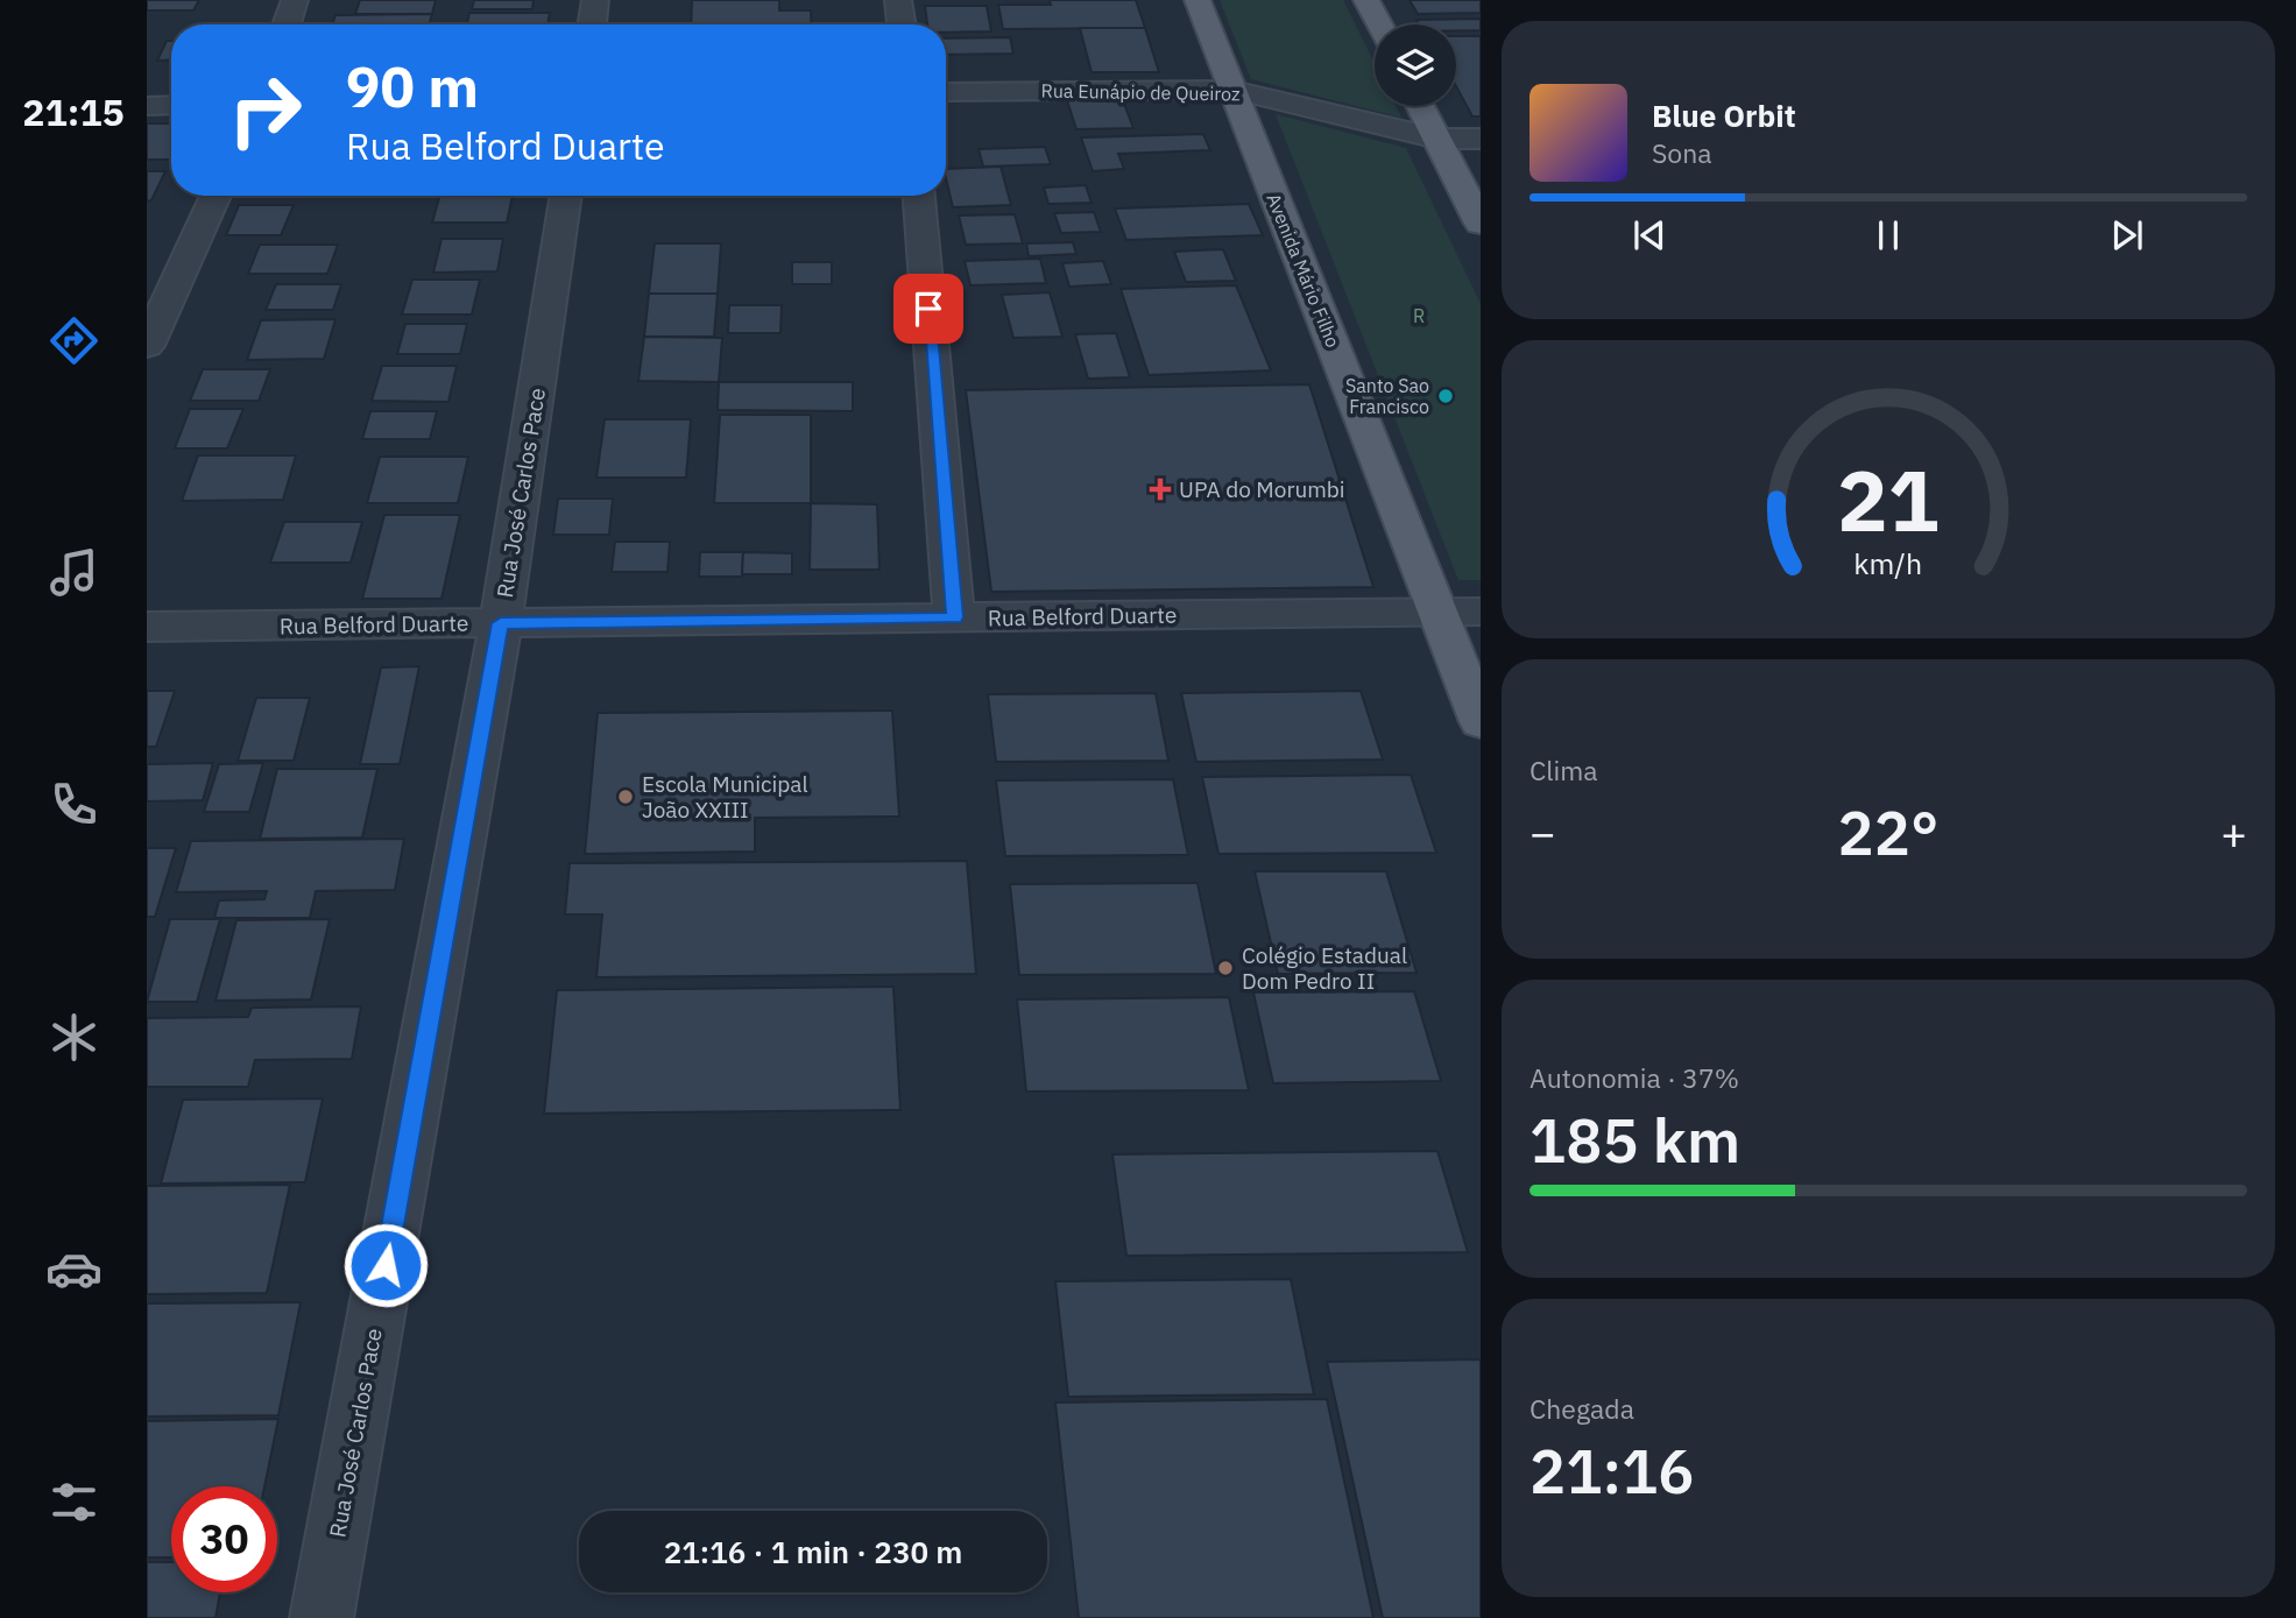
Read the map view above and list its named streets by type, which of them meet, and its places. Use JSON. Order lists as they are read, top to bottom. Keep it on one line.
{"streets":{"main road":["Avenida Mário Filho"],"street":["Rua Eunápio de Queiroz","Rua José Carlos Pace","Rua Belford Duarte"]},"crossings":[["Rua Eunápio de Queiroz","Avenida Mário Filho"],["Avenida Mário Filho","Rua Belford Duarte"],["Rua José Carlos Pace","Rua Belford Duarte"]],"parks":["R"],"places":{"other":["Santo Sao Francisco","Escola Municipal João XXIII","Colégio Estadual Dom Pedro II"],"health":["UPA do Morumbi"]},"page":{"tabs":"21:15","turn":["90 m","Rua Belford Duarte"],"song":["Blue Orbit","Sona"],"tile":["Clima",["Autonomia · 37%","185 km"],["Chegada","21:16"]],"heat":["−","22°","+"],"limit":"30","trip":"21:16 · 1 min · 230 m","gauge":["21","km/h"]}}
